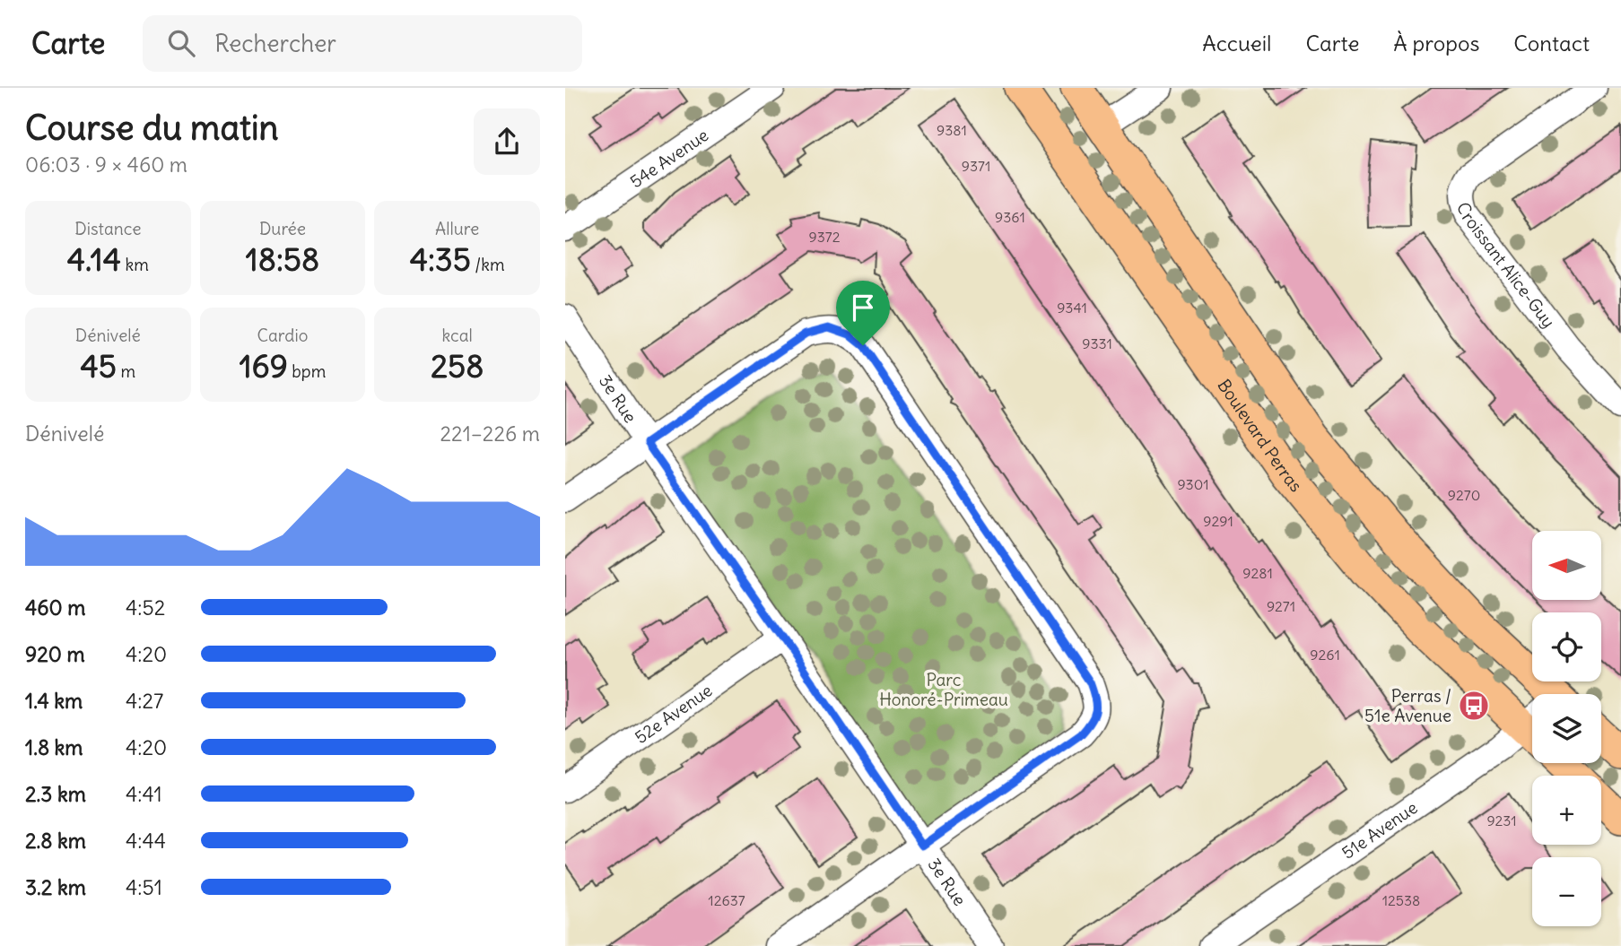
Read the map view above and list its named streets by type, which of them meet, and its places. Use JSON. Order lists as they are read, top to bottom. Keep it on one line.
{"streets":{"main road":["Boulevard Perras"],"street":["54e Avenue","Croissant Alice-Guy","3e Rue","52e Avenue","51e Avenue"]},"crossings":[["3e Rue","52e Avenue"]],"parks":["Parc Honoré-Primeau"],"places":{"bus stop":["Perras / 51e Avenue"]},"house_numbers":["9381","9371","9361","9372","9341","9331","9301","9270","9291","9281","9271","9261","9231","12637","12538"],"north":"left","page":{"header":"Carte","search":"Rechercher","nav":["Accueil","Carte","À propos","Contact"],"heading":["Course du matin","06:03 · 9 × 460 m"],"stats":[["Distance","4.14 km"],["Durée","18:58"],["Allure","4:35 /km"],["Dénivelé","45 m"],["Cardio","169 bpm"],["kcal","258"]],"chart":["Dénivelé","221–226 m"],"map_buttons":["+","−"],"list":[{"name":"460 m","note":"4:52"},{"name":"920 m","note":"4:20"},{"name":"1.4 km","note":"4:27"},{"name":"1.8 km","note":"4:20"},{"name":"2.3 km","note":"4:41"},{"name":"2.8 km","note":"4:44"},{"name":"3.2 km","note":"4:51"}]}}
